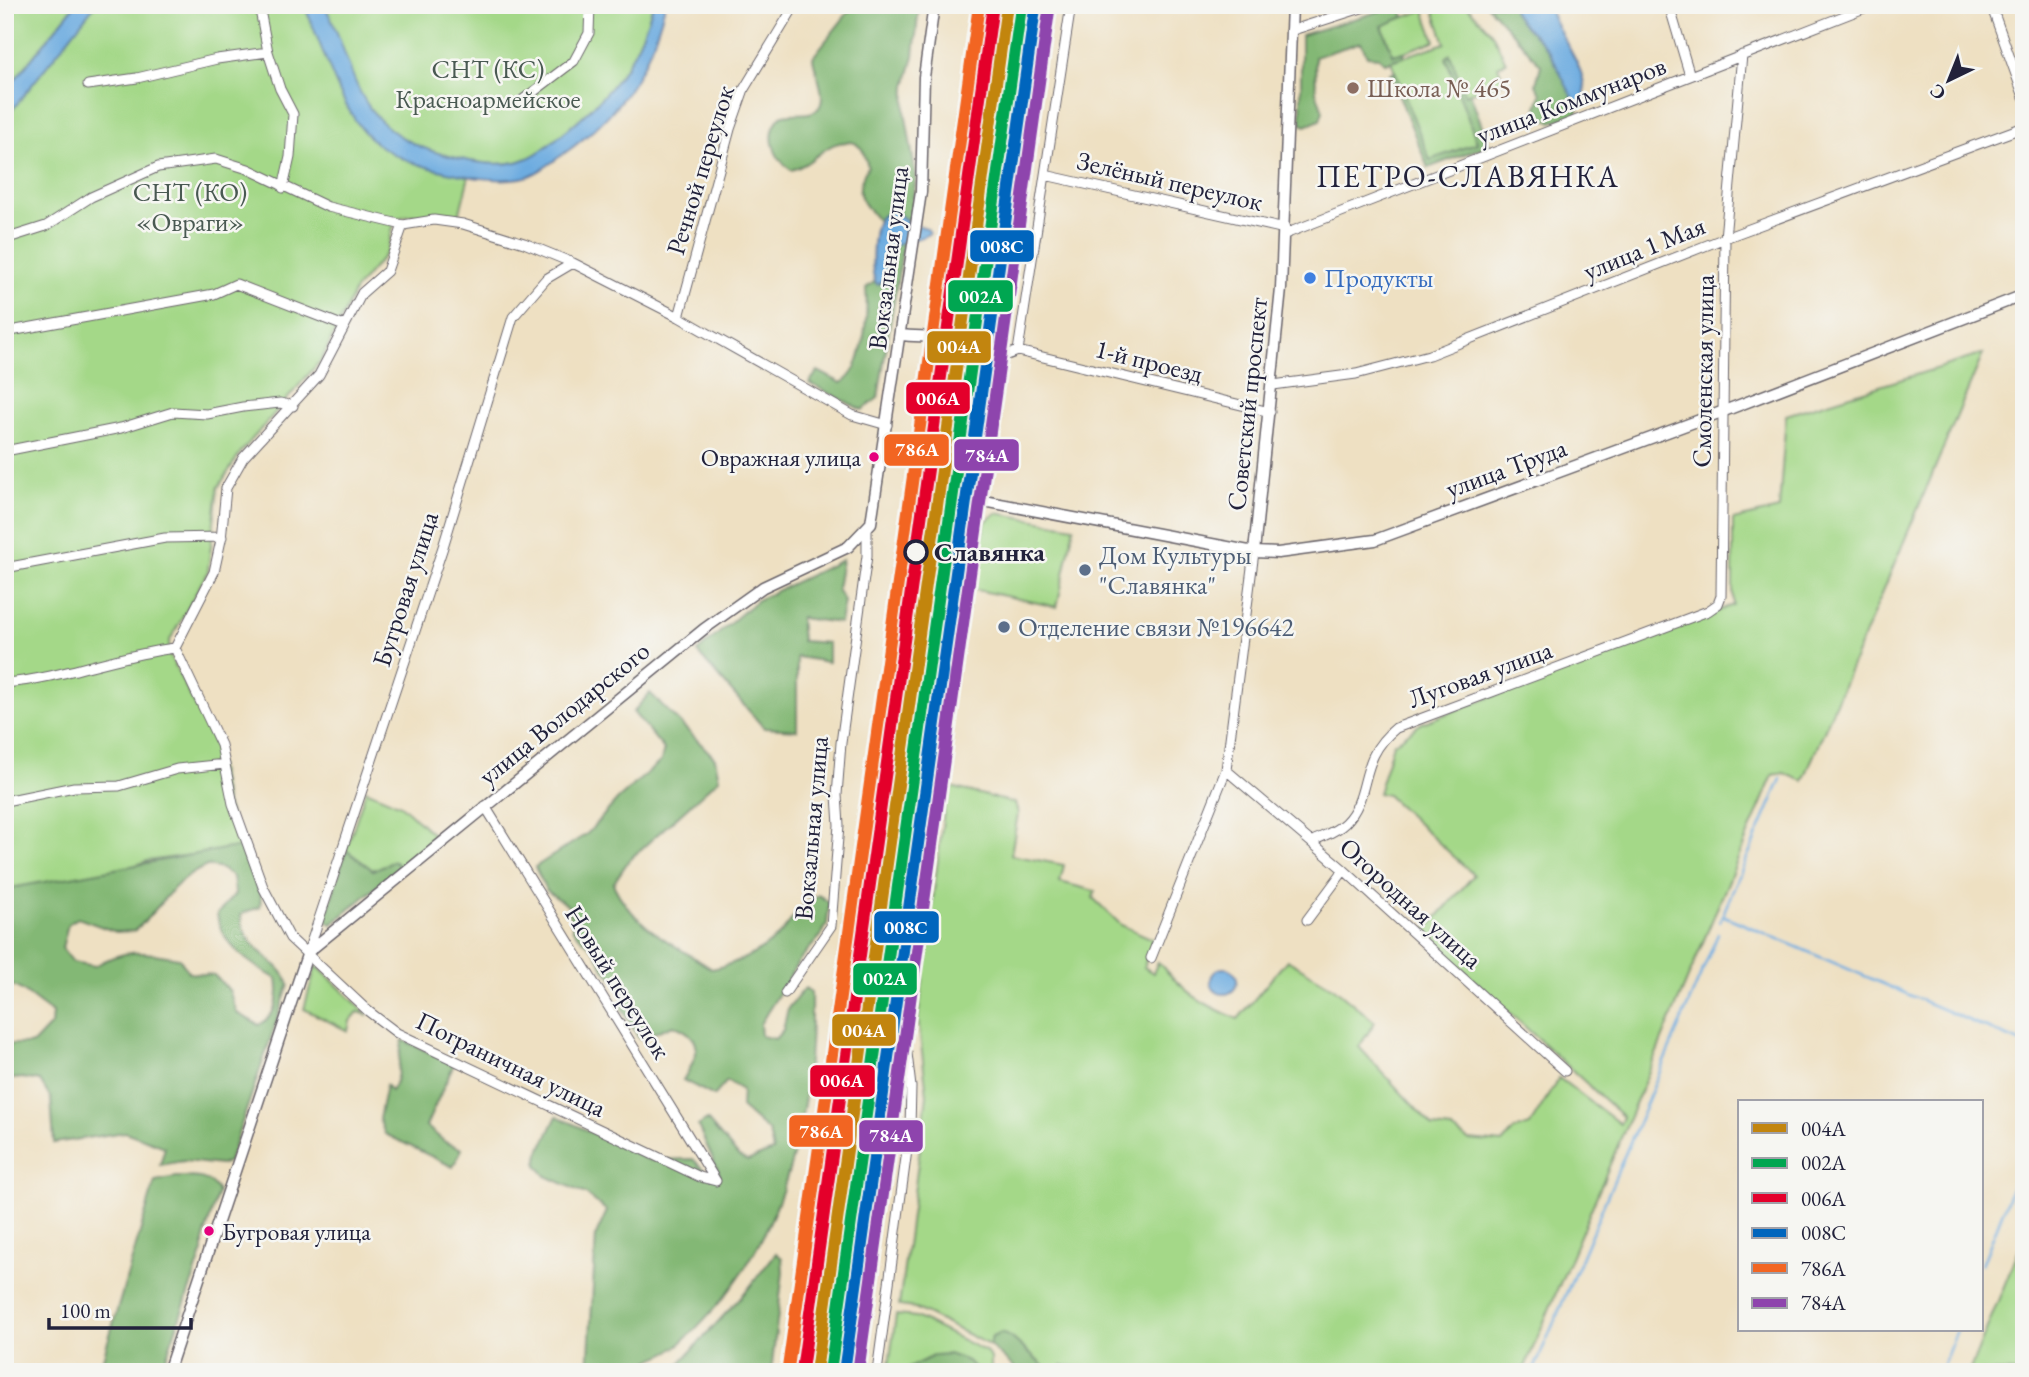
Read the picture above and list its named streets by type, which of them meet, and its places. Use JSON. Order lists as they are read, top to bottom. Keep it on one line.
{"streets":{"street":["улица Коммунаров","Речной переулок","Зелёный переулок","улица 1 Мая","Вокзальная улица","1-й проезд","Смоленская улица","Советский проспект","улица Труда","Бугровая улица","Луговая улица","улица Володарского","Огородная улица","Новый переулок","Пограничная улица"]},"crossings":[["улица Коммунаров","Зелёный переулок"],["улица Коммунаров","Смоленская улица"],["улица Коммунаров","Советский проспект"],["Зелёный переулок","Советский проспект"],["улица 1 Мая","Смоленская улица"],["улица 1 Мая","Советский проспект"],["Вокзальная улица","улица Володарского"],["1-й проезд","Советский проспект"],["Смоленская улица","улица Труда"],["Смоленская улица","Луговая улица"],["Советский проспект","улица Труда"],["Советский проспект","Огородная улица"],["Бугровая улица","улица Володарского"],["Бугровая улица","Пограничная улица"],["Луговая улица","Огородная улица"],["улица Володарского","Новый переулок"],["улица Володарского","Пограничная улица"],["Новый переулок","Пограничная улица"]],"districts":["ПЕТРО-СЛАВЯНКА"],"parks":["СНТ (КС) Красноармейское","СНТ (КО) «Овраги»"],"places":["Школа № 465","Продукты","Овражная улица","Славянка","Дом Культуры \"Славянка\"","Отделение связи №196642","Бугровая улица"],"lines":["transit line 004А","transit line 006А","transit line 786А","transit line 002А","transit line 008С","transit line 784А"],"legend":["004А","002А","006А","008С","786А","784А"],"scale_bar":"100 m","north":"bottom left"}
